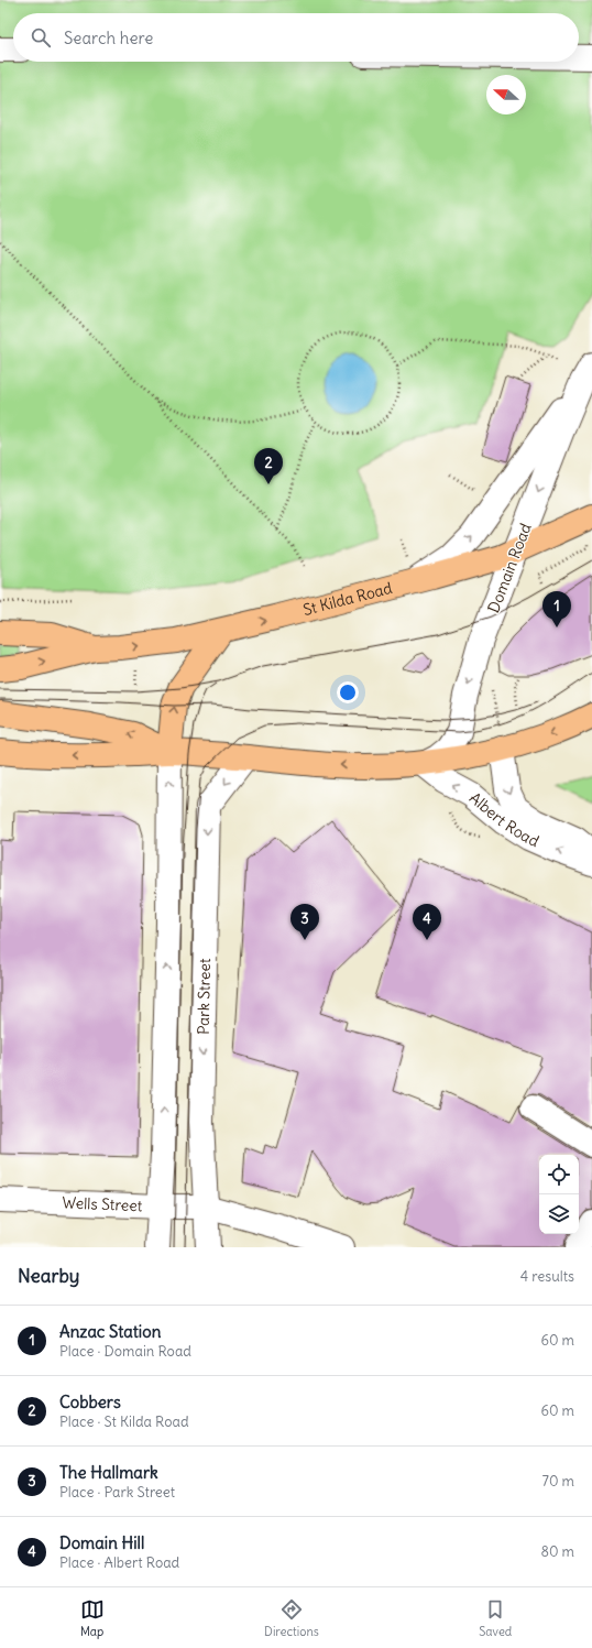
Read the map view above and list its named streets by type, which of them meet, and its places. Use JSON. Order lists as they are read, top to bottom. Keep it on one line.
{"streets":{"main road":["St Kilda Road"],"street":["Domain Road","Albert Road","Park Street","Wells Street"]},"crossings":[["Domain Road","St Kilda Road"],["Domain Road","Albert Road"],["Park Street","Wells Street"]],"north":"left","page":{"search":"Search here","pins":["2","1","3","4"],"heading":["Nearby","4 results"],"list":[{"mark":"1","name":"Anzac Station","note":"Place · Domain Road","value":"60 m"},{"mark":"2","name":"Cobbers","note":"Place · St Kilda Road","value":"60 m"},{"mark":"3","name":"The Hallmark","note":"Place · Park Street","value":"70 m"},{"mark":"4","name":"Domain Hill","note":"Place · Albert Road","value":"80 m"}],"nav":["Map","Directions","Saved"]}}
